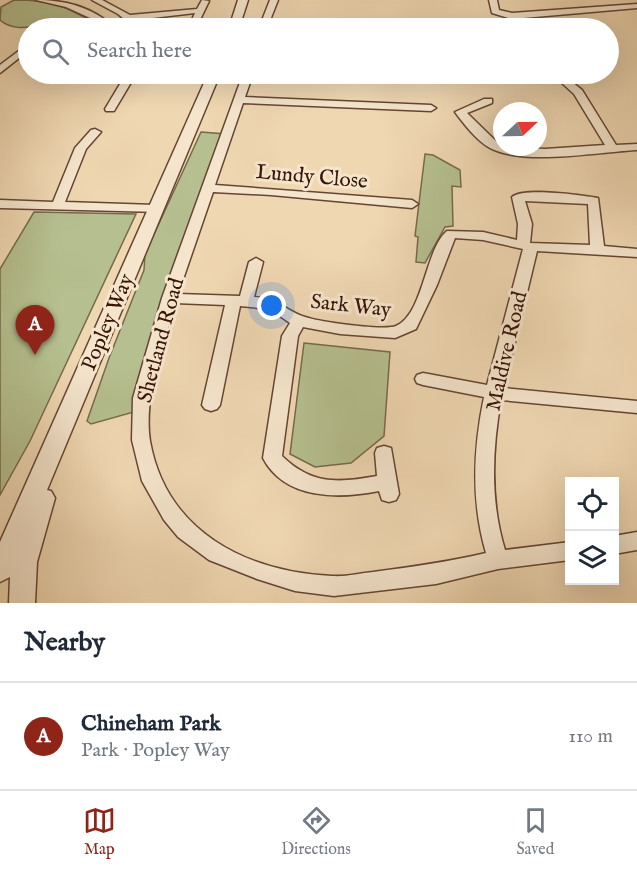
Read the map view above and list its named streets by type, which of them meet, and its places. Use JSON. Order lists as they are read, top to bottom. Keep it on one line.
{"streets":{"street":["Lundy Close","Sark Way","Popley Way","Shetland Road","Maldive Road"]},"crossings":[["Lundy Close","Shetland Road"],["Sark Way","Maldive Road"],["Shetland Road","Maldive Road"]],"north":"right","page":{"search":"Search here","pins":"A","heading":"Nearby","list":[{"mark":"A","name":"Chineham Park","note":"Park · Popley Way","value":"110 m"}],"nav":["Map","Directions","Saved"]}}
